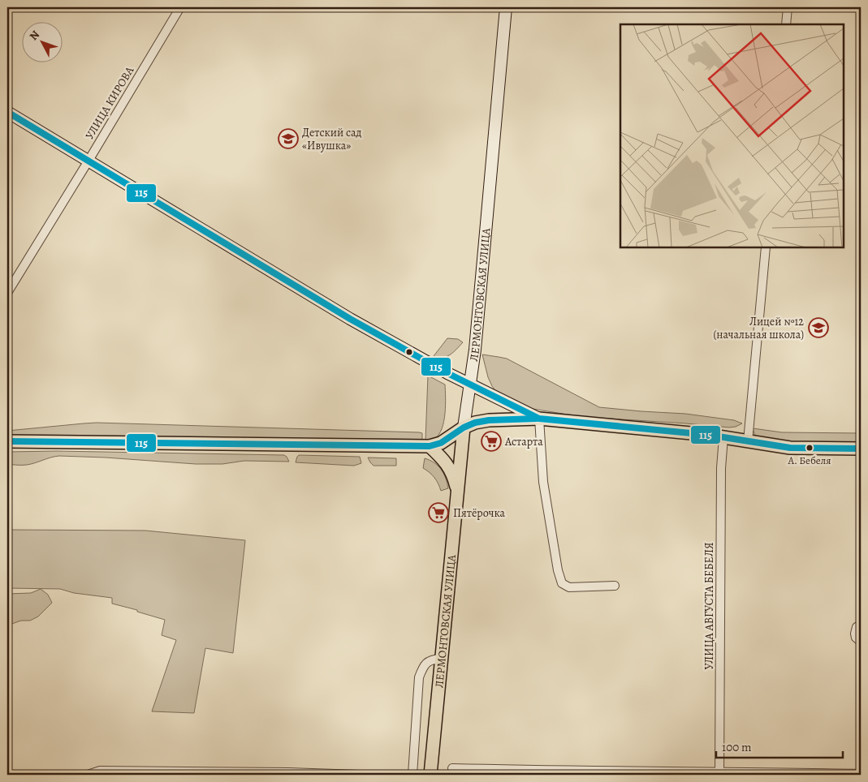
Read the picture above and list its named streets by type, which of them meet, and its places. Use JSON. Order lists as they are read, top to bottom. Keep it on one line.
{"streets":{"main road":["ЛЕРМОНТОВСКАЯ УЛИЦА"],"street":["УЛИЦА КИРОВА","УЛИЦА АВГУСТА БЕБЕЛЯ"]},"places":{"school or university":["Детский сад «Ивушка»","Лицей №12 (начальная школа)"],"supermarket":["Астарта","Пятёрочка"],"other":["А. Бебеля"]},"lines":["transit line 115"],"scale_bar":"100 m","north":"top left"}
